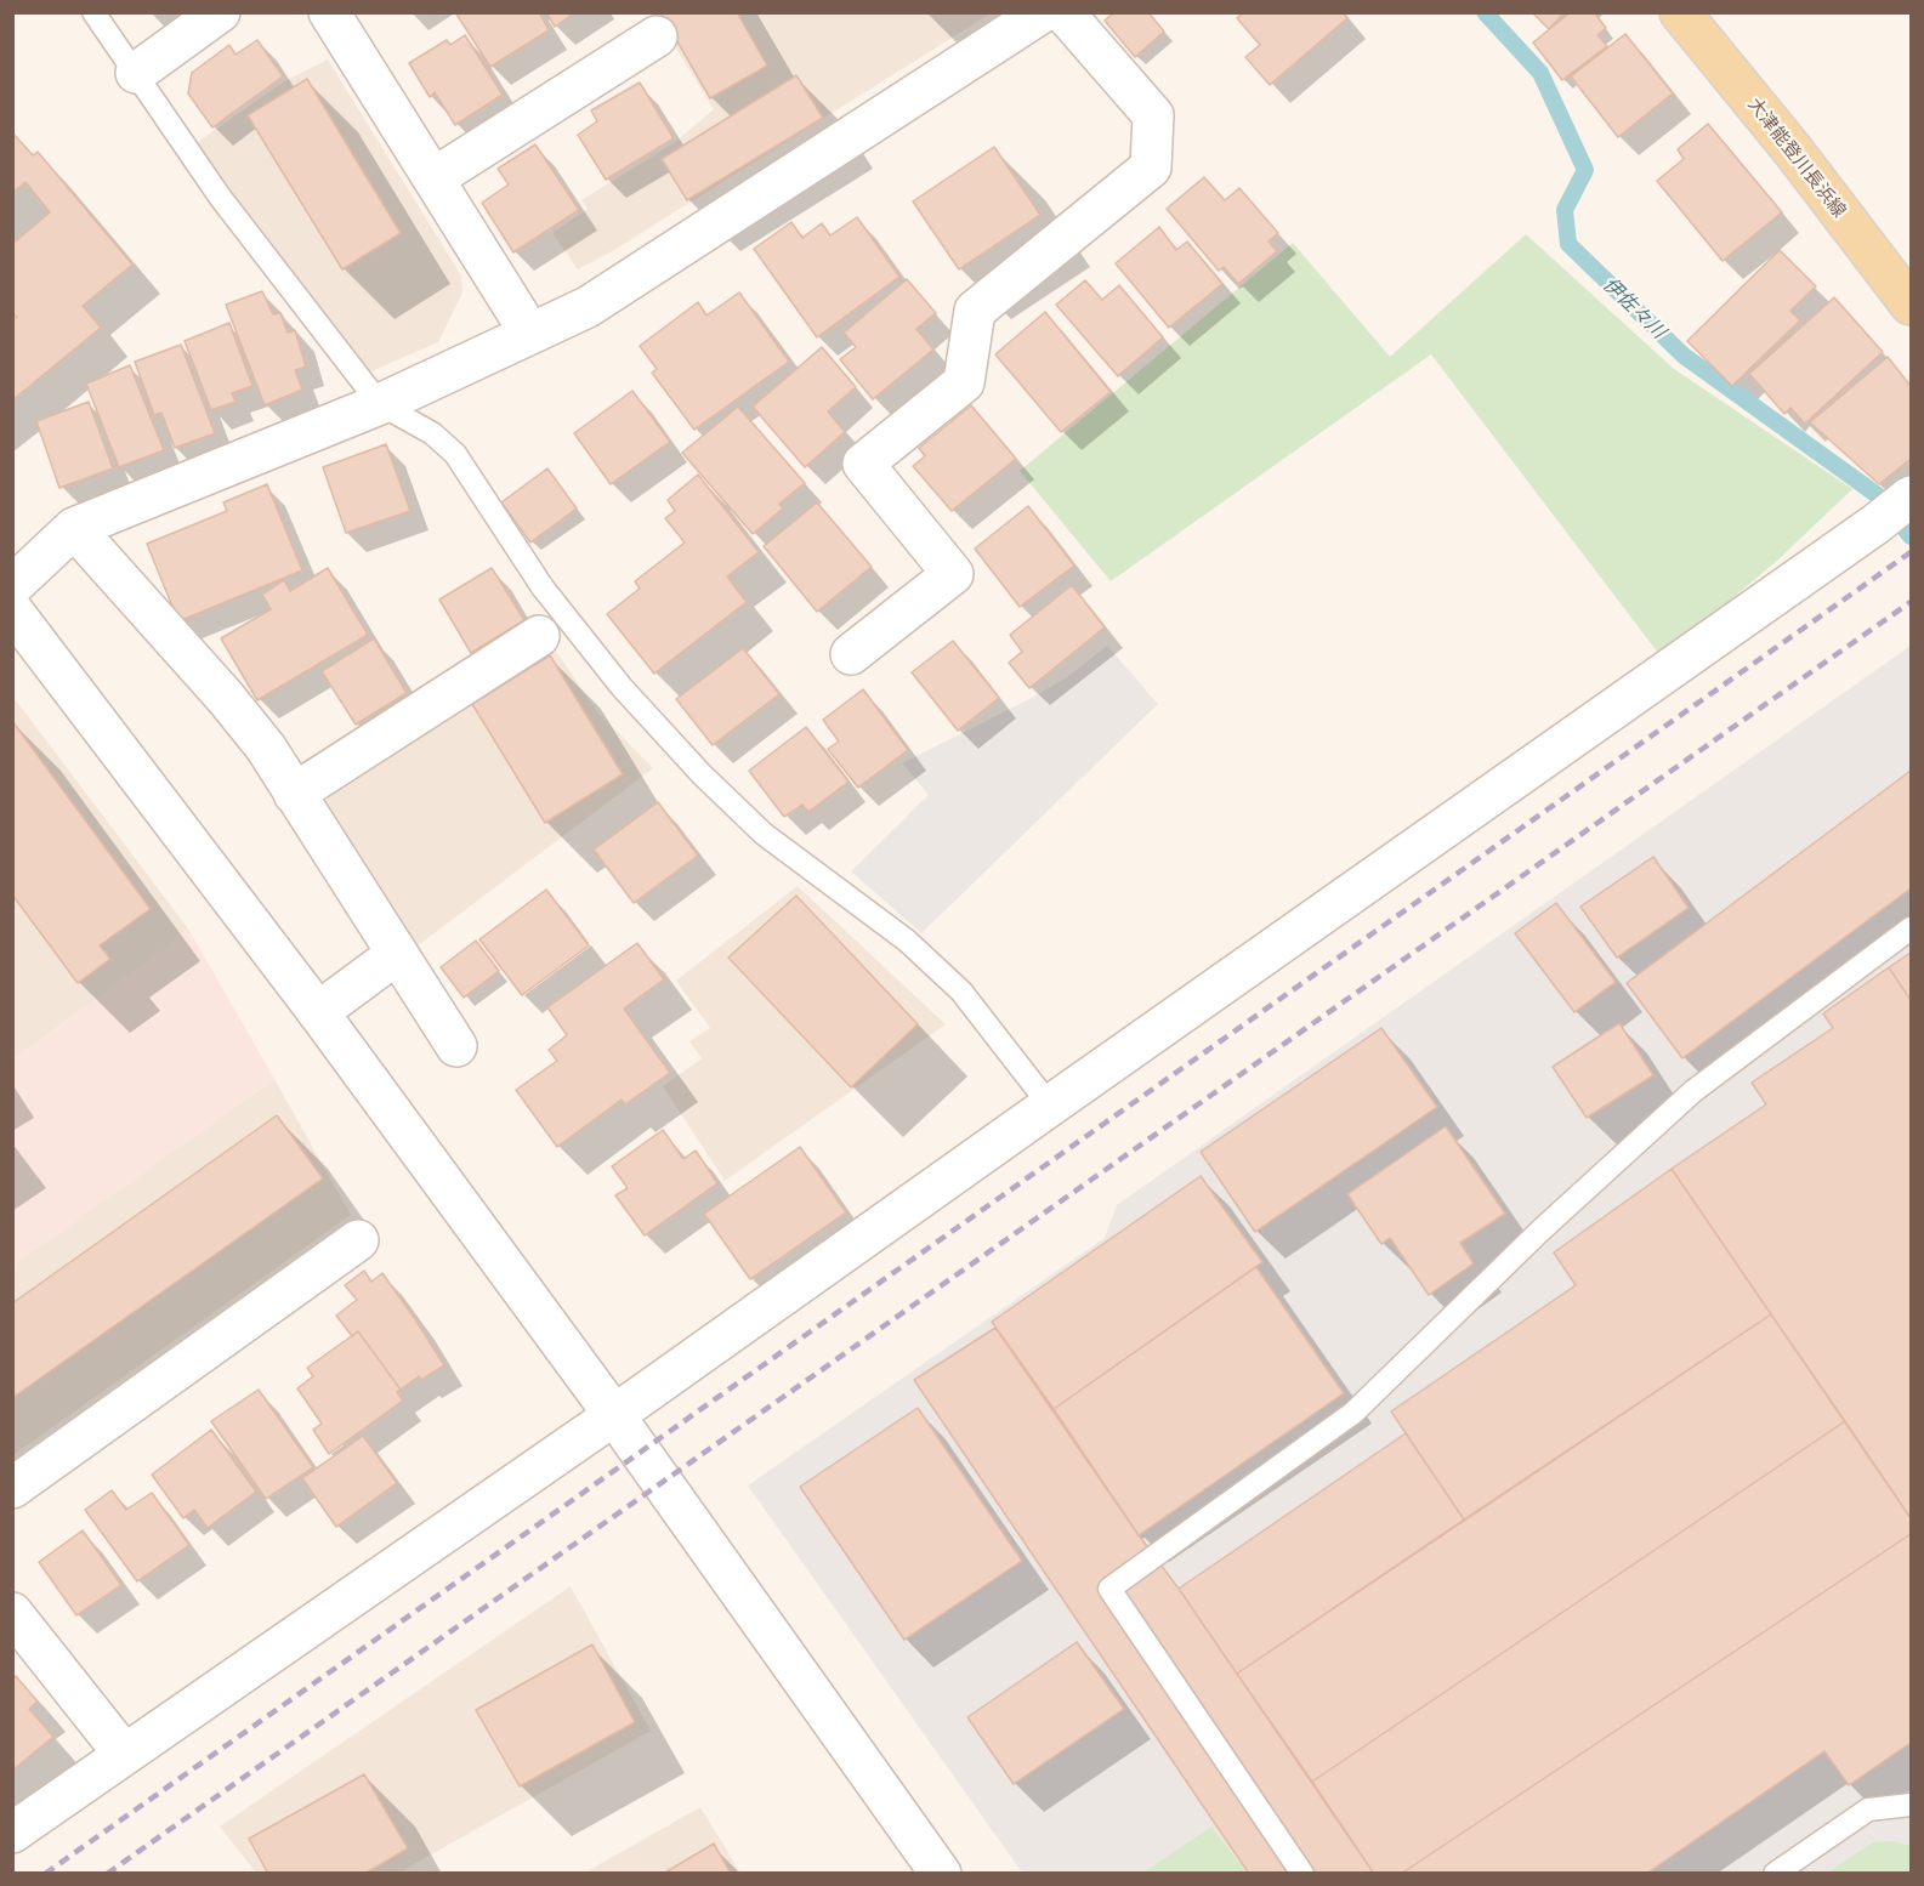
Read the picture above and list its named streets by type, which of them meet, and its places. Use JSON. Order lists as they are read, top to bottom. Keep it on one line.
{"streets":{"main road":["大津能登川長浜線"]},"water":["伊佐々川"]}
